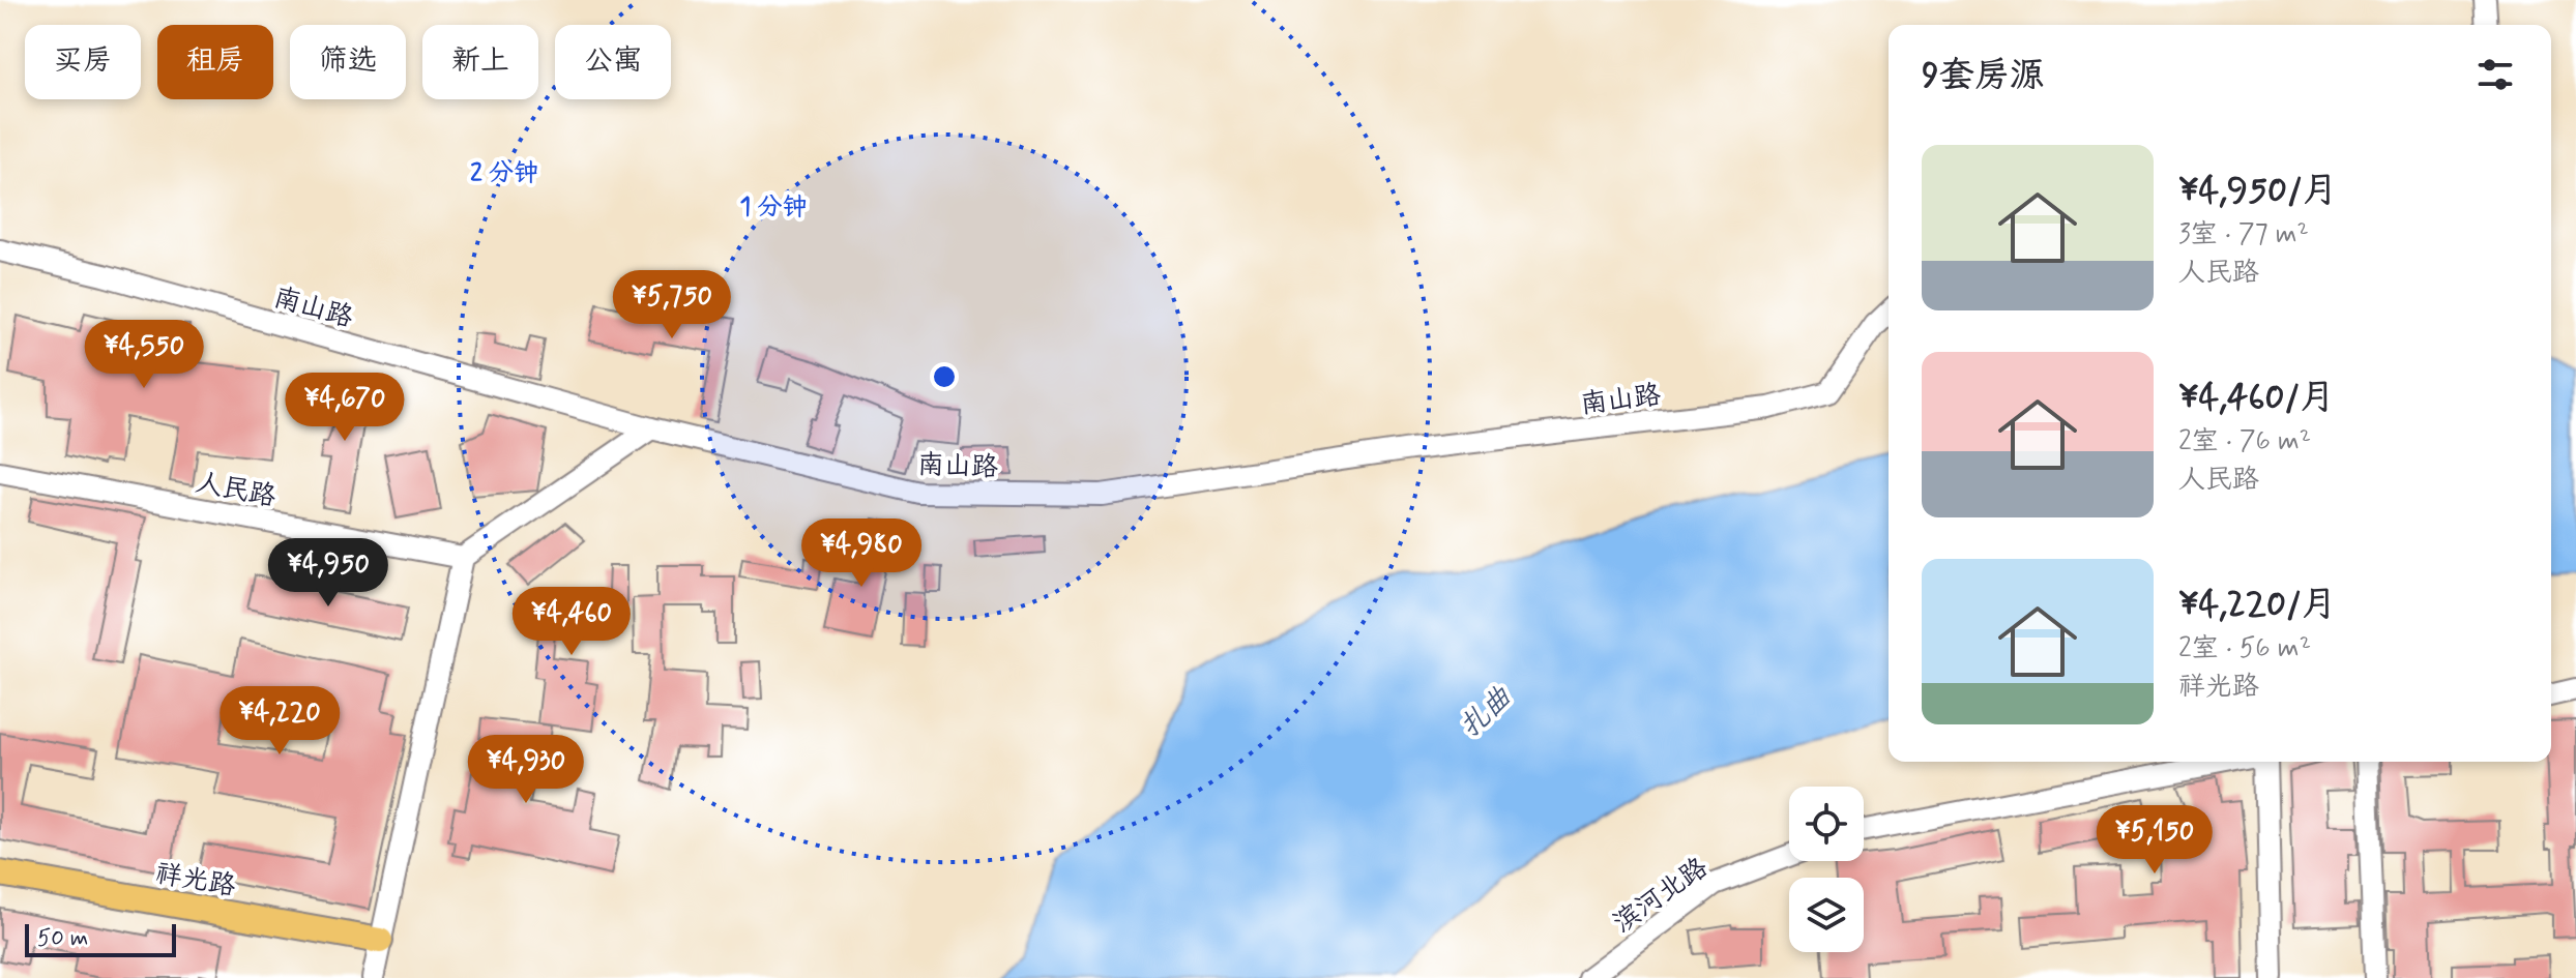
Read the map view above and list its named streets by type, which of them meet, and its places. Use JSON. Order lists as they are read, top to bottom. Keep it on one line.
{"streets":{"main road":["祥光路"],"street":["南山路","人民路","滨河北路"]},"water":["扎曲"],"scale_bar":"50 m","page":{"chip":["买房","租房","筛选","新上","公寓"],"heading":"9套房源","list":[{"name":"¥4,950/月","note":"3室 · 77 m² · 人民路"},{"name":"¥4,460/月","note":"2室 · 76 m² · 人民路"},{"name":"¥4,220/月","note":"2室 · 56 m² · 祥光路"}],"price":["¥5,750","¥4,550","¥4,670","¥4,980","¥4,950","¥4,460","¥4,220","¥4,930","¥5,150"],"scale":"50 m"},"rings":["2 分钟","1 分钟"]}
